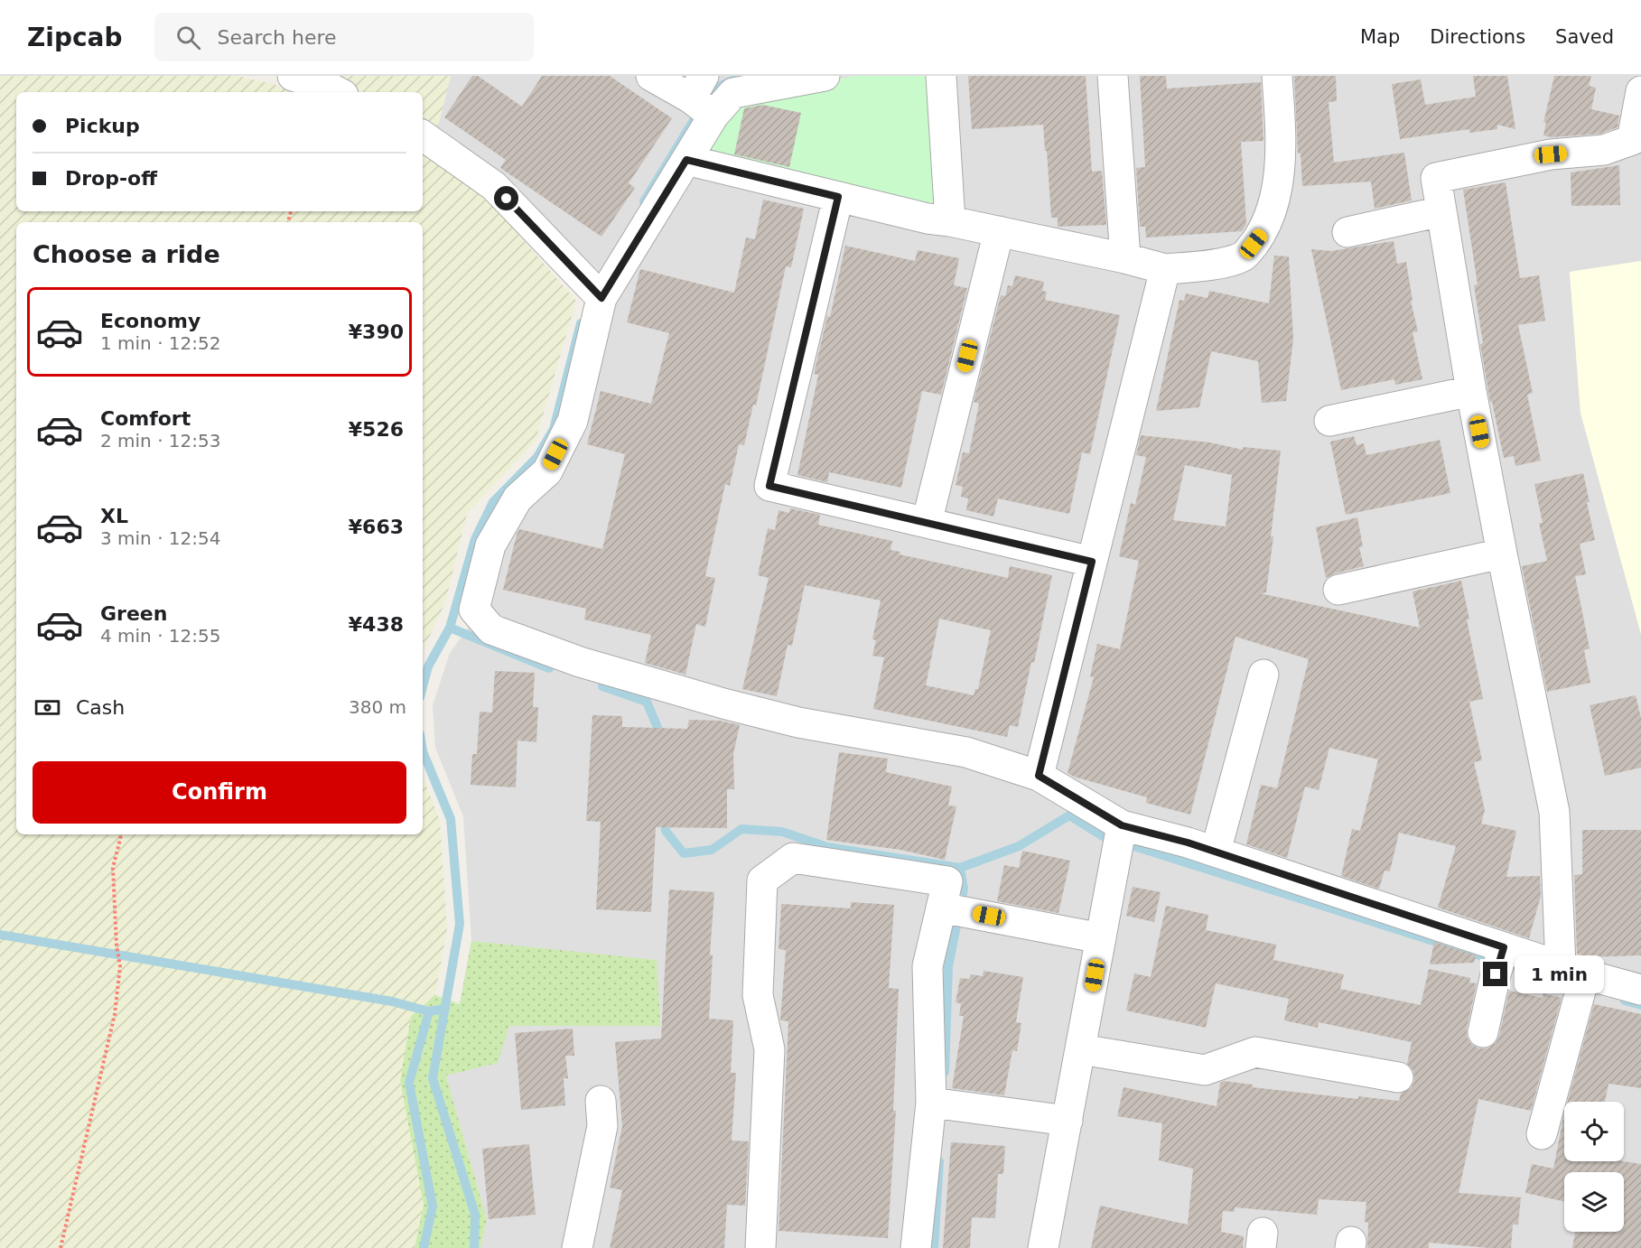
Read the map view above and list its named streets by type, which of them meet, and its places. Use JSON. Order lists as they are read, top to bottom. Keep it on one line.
{"page":{"header":"Zipcab","search":"Search here","nav":["Map","Directions","Saved"],"banner":["Pickup","Drop-off"],"heading":"Choose a ride","list":[{"name":"Economy","note":"1 min · 12:52","value":"¥390"},{"name":"Comfort","note":"2 min · 12:53","value":"¥526"},{"name":"XL","note":"3 min · 12:54","value":"¥663"},{"name":"Green","note":"4 min · 12:55","value":"¥438"}],"pay":["Cash","380 m"],"buttons":"Confirm","bubble":"1 min"}}
